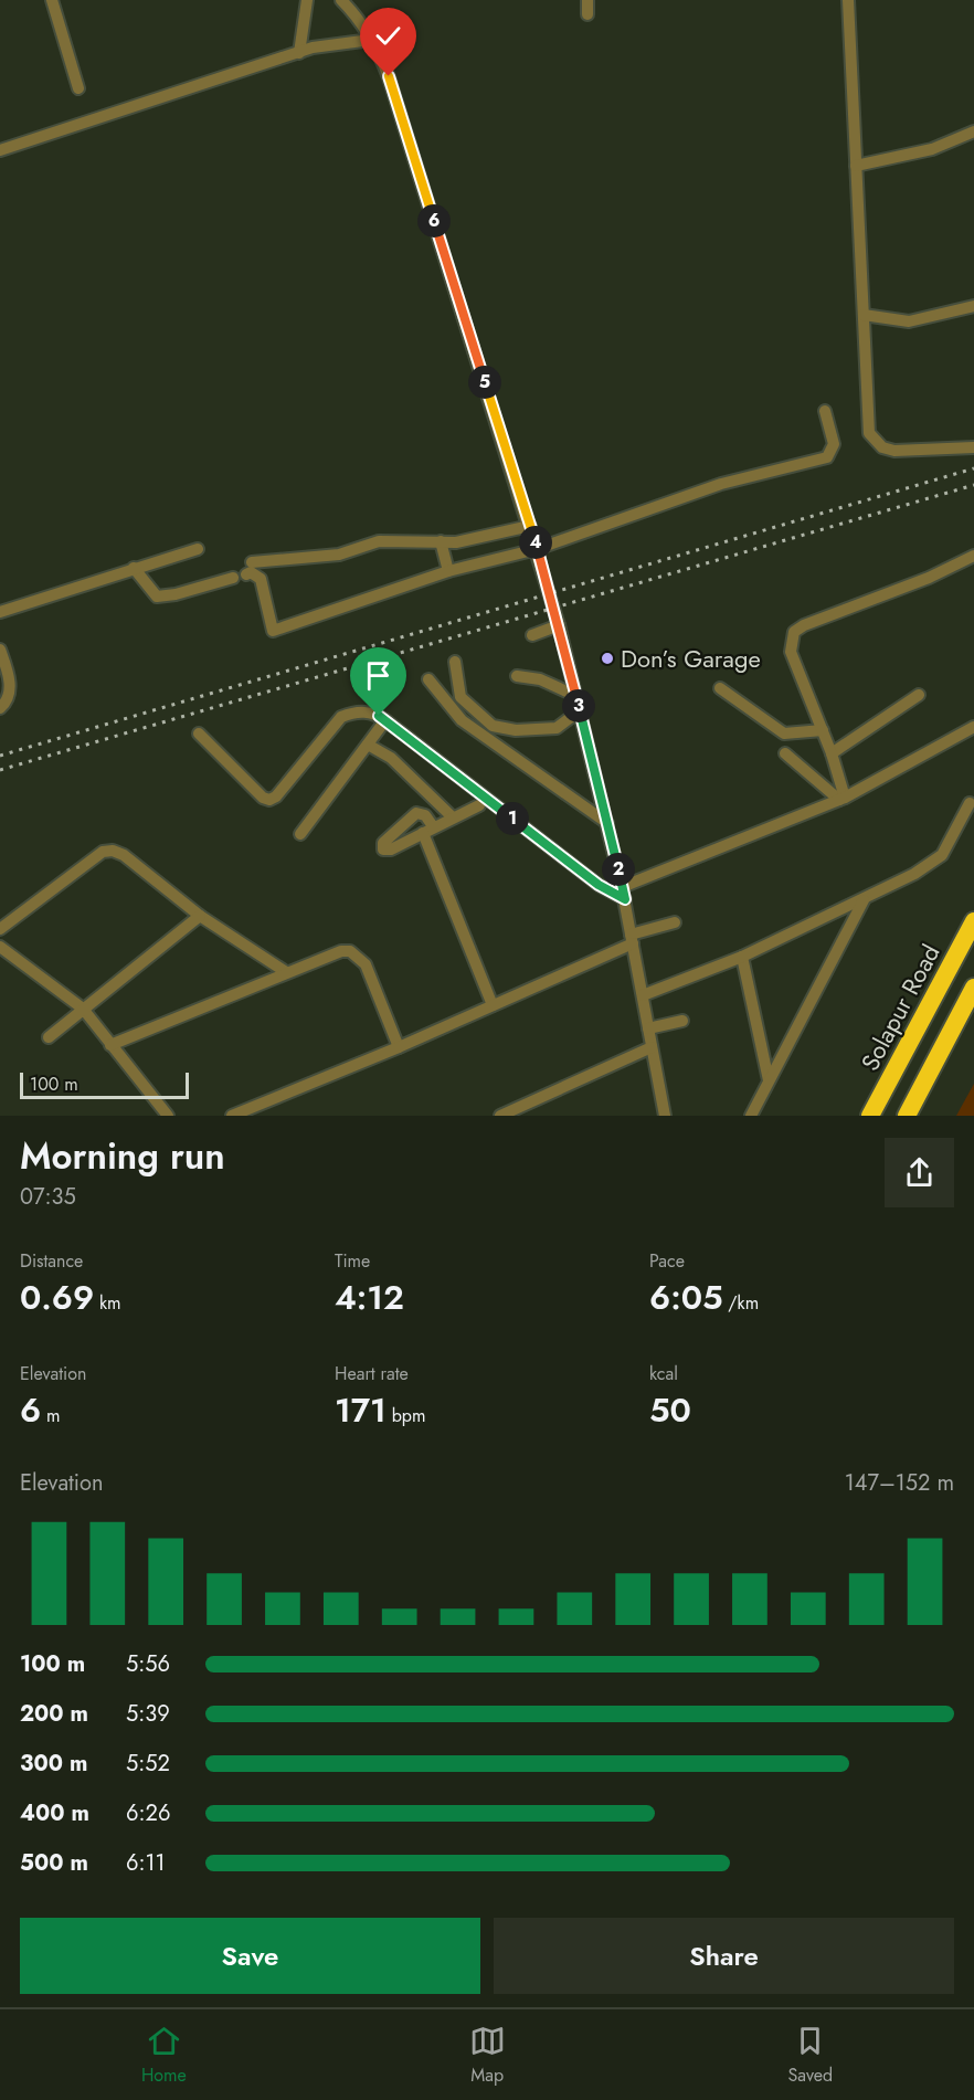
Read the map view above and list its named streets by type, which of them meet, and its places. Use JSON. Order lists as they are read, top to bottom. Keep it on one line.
{"streets":{"highway":["Solapur Road"]},"places":["Don’s Garage"],"scale_bar":"100 m","page":{"pins":["6","5","4","3","1","2"],"scale":"100 m","heading":["Morning run","07:35"],"stats":[["Distance","0.69 km"],["Time","4:12"],["Pace","6:05 /km"],["Elevation","6 m"],["Heart rate","171 bpm"],["kcal","50"]],"chart":["Elevation","147–152 m"],"list":[{"name":"100 m","note":"5:56"},{"name":"200 m","note":"5:39"},{"name":"300 m","note":"5:52"},{"name":"400 m","note":"6:26"},{"name":"500 m","note":"6:11"}],"buttons":["Save","Share"],"tabs":["Home","Map","Saved"]}}
